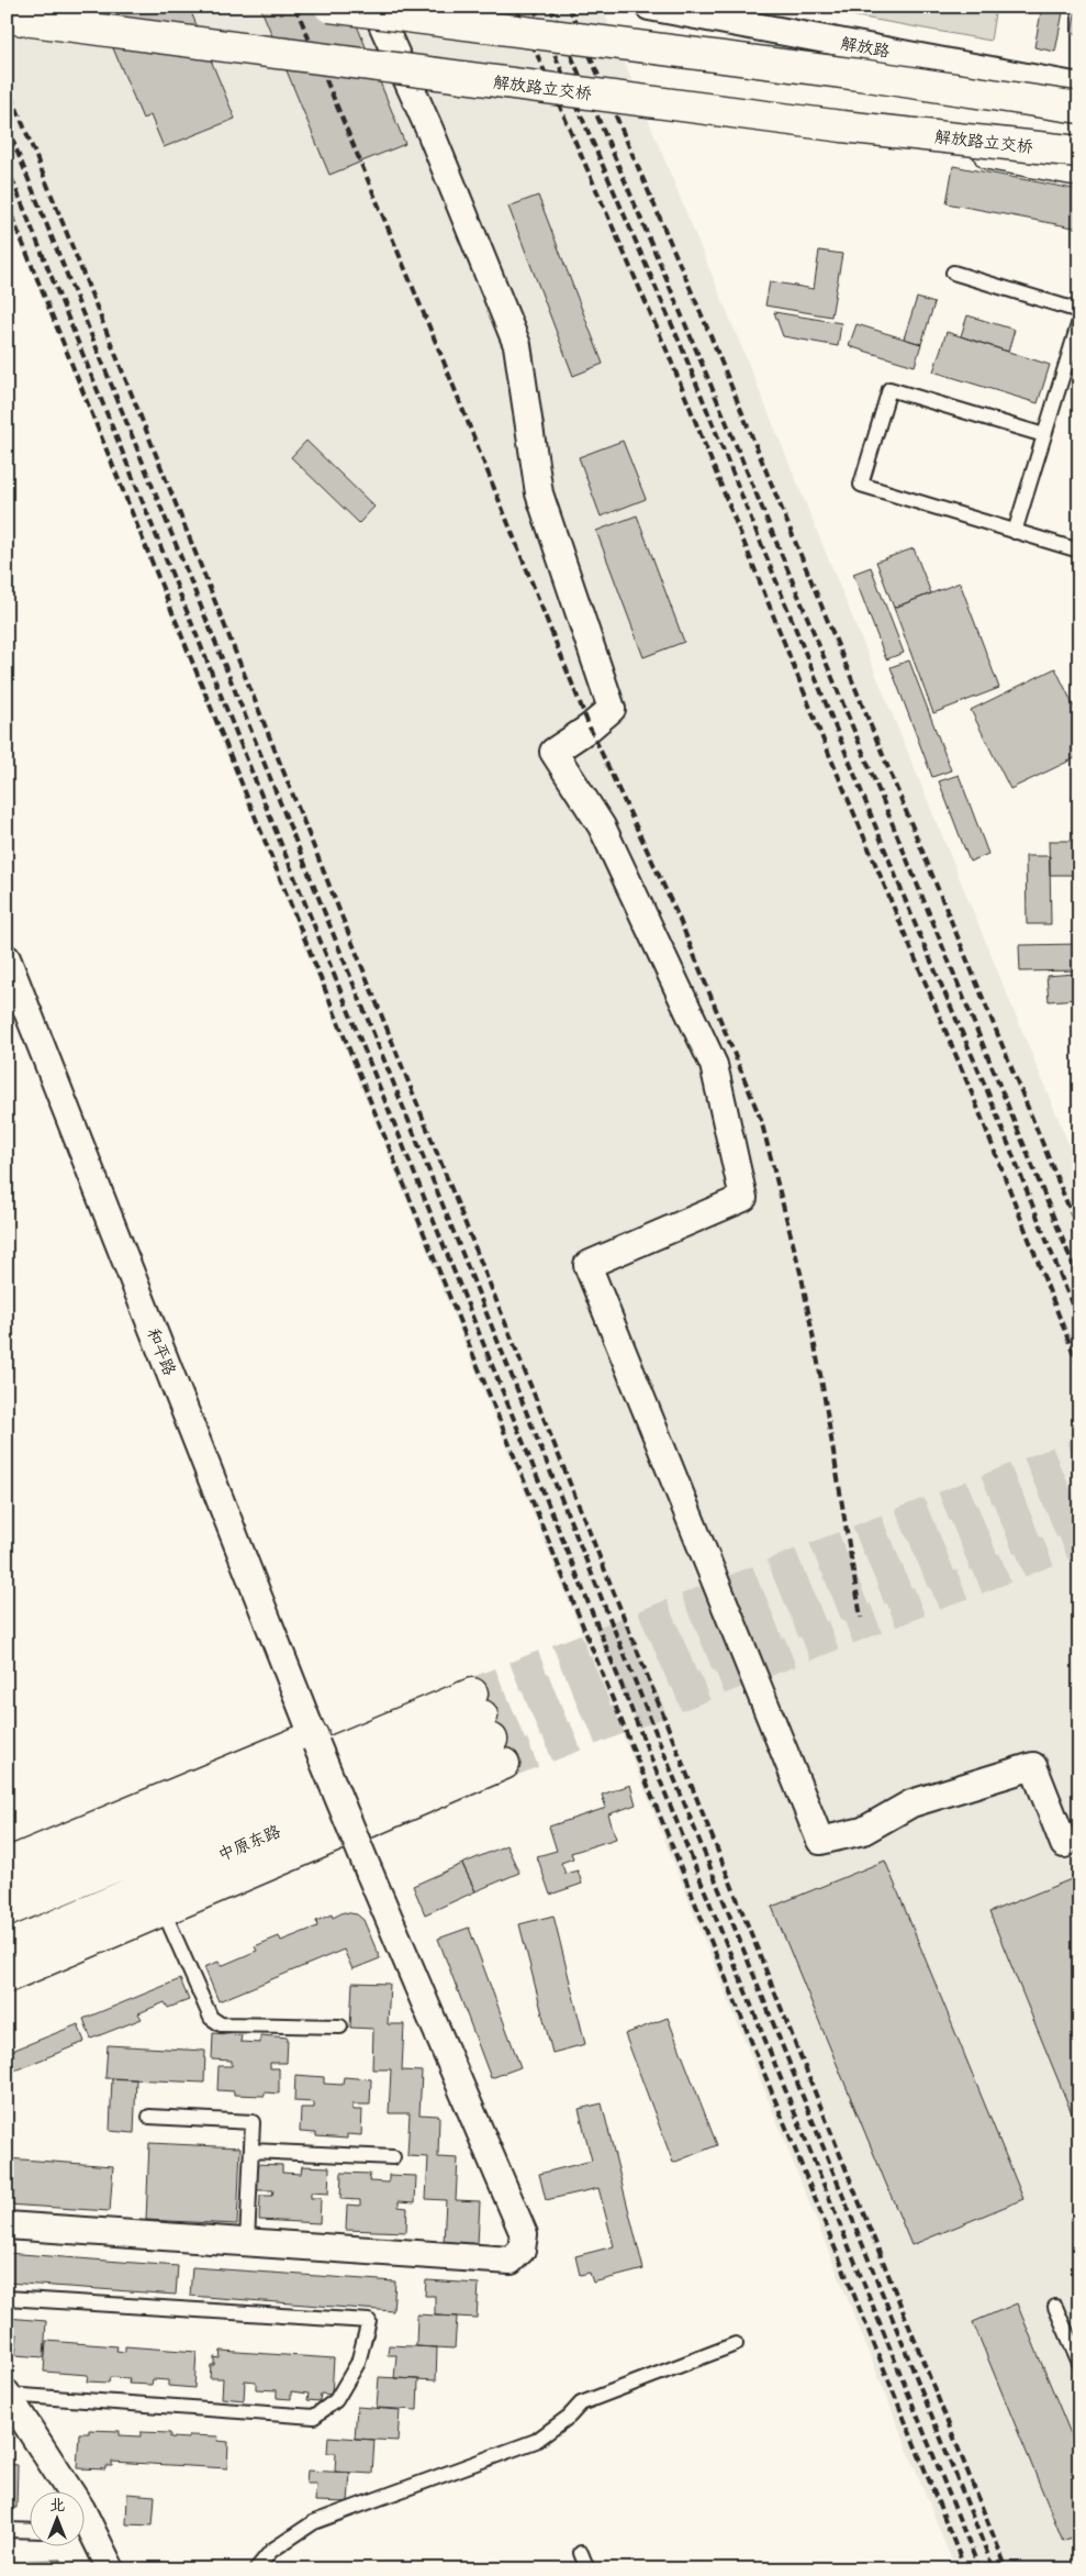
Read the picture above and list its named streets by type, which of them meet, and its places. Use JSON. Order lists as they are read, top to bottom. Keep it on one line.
{"streets":{"main road":["解放路立交桥","中原东路"],"street":["解放路","和平路"]},"north":"top"}
